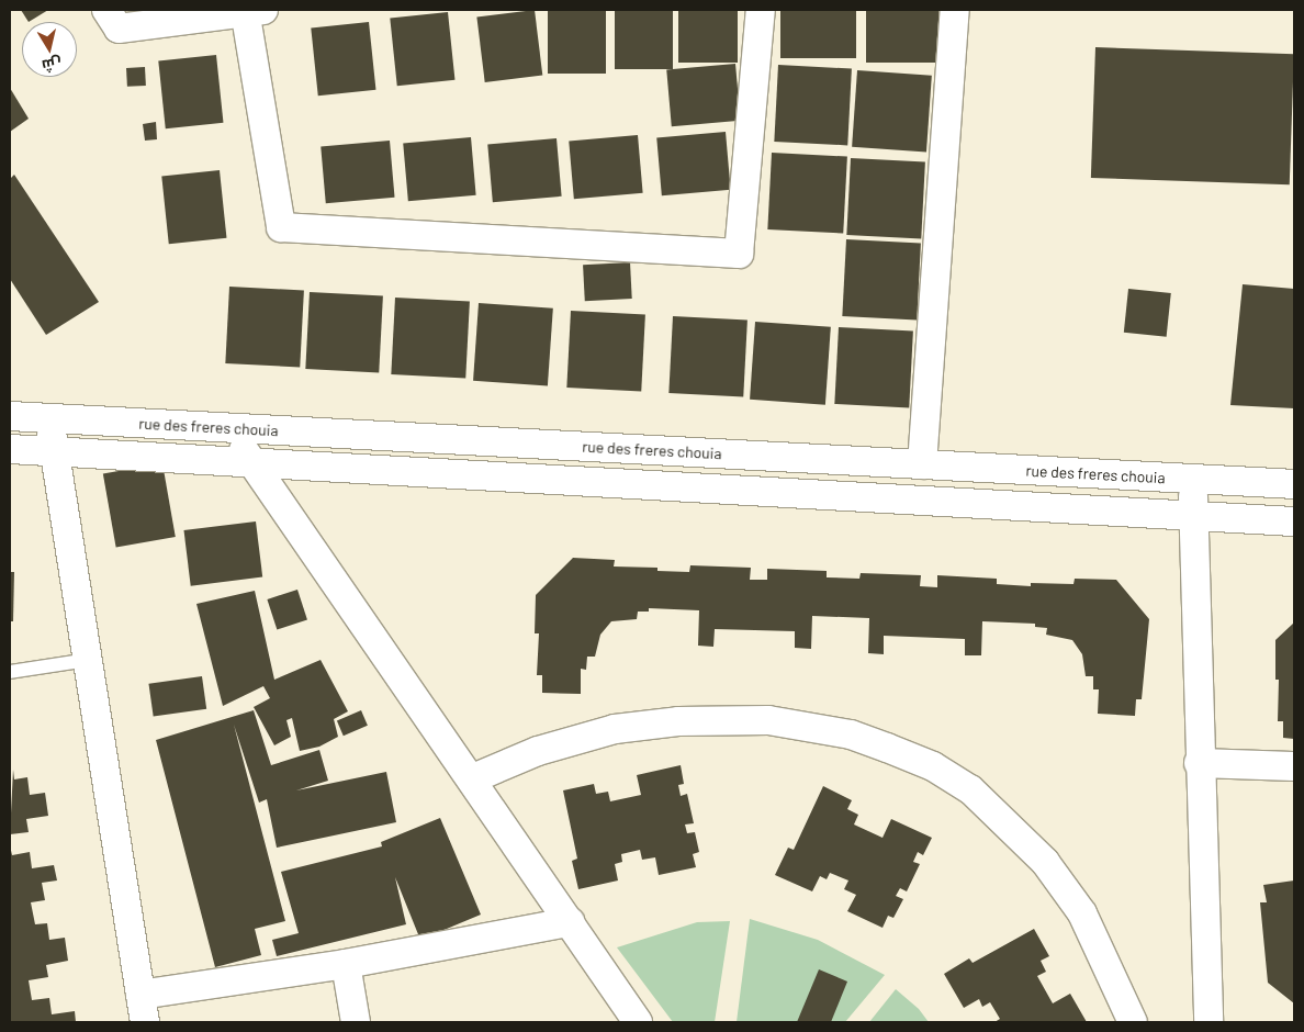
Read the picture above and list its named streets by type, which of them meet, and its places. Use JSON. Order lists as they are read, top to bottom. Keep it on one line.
{"streets":{"street":["rue des freres chouia"]},"north":"bottom"}
